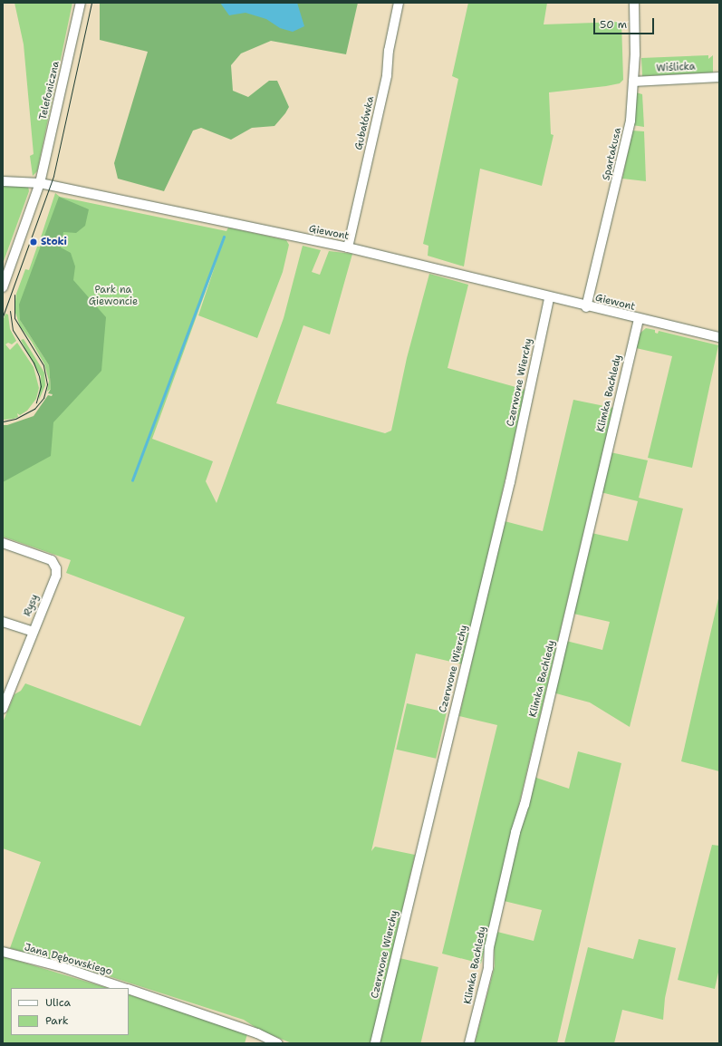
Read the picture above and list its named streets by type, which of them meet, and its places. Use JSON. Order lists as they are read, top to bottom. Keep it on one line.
{"streets":{"street":["Wiślicka","Telefoniczna","Gubałówka","Spartakusa","Giewont","Czerwone Wierchy","Klimka Bachledy","Rysy","Jana Dębowskiego"]},"crossings":[["Wiślicka","Spartakusa"],["Telefoniczna","Giewont"],["Gubałówka","Giewont"],["Spartakusa","Giewont"],["Giewont","Czerwone Wierchy"],["Giewont","Klimka Bachledy"]],"parks":["Park na Giewoncie"],"places":["Stoki"],"legend":["Ulica","Park"],"scale_bar":"50 m"}
